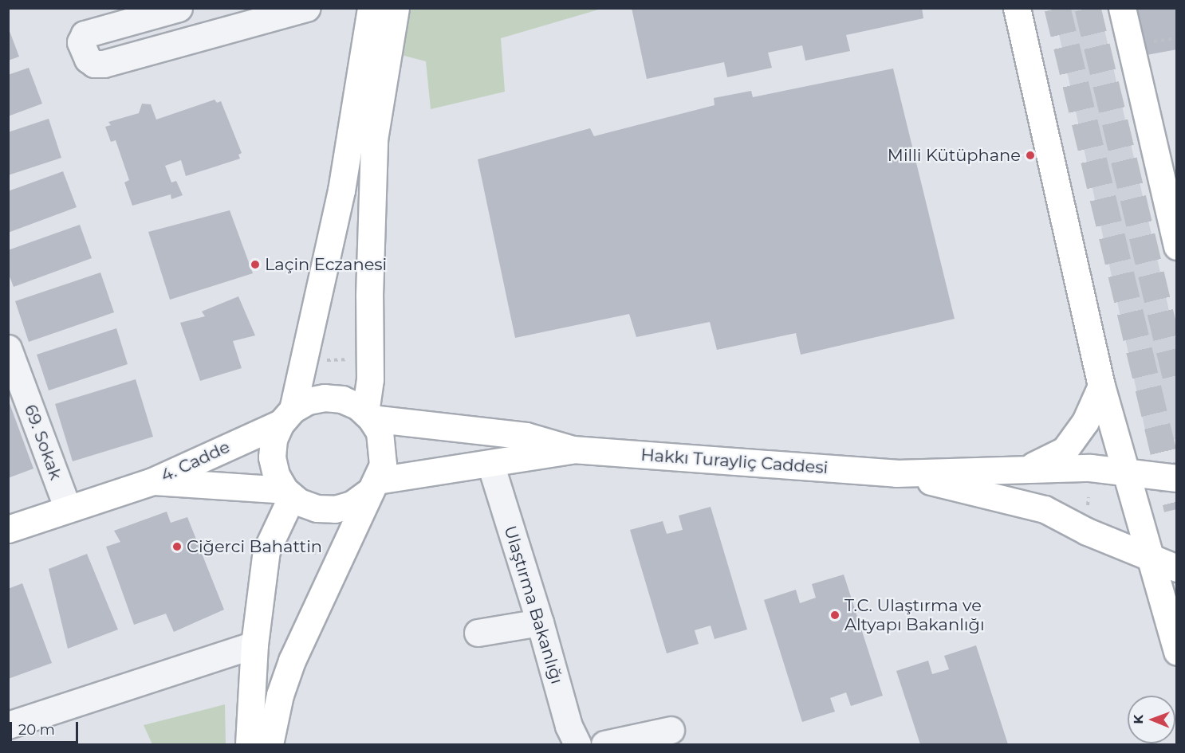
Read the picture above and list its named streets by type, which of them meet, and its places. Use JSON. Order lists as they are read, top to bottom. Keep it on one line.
{"streets":{"main road":["4. Cadde","Hakkı Turayliç Caddesi"],"street":["69. Sokak","Ulaştırma Bakanlığı"]},"crossings":[["4. Cadde","Hakkı Turayliç Caddesi"],["Hakkı Turayliç Caddesi","Ulaştırma Bakanlığı"]],"places":["Milli Kütüphane","Laçin Eczanesi","Ciğerci Bahattin","T.C. Ulaştırma ve Altyapı Bakanlığı"],"scale_bar":"20 m","north":"left"}
